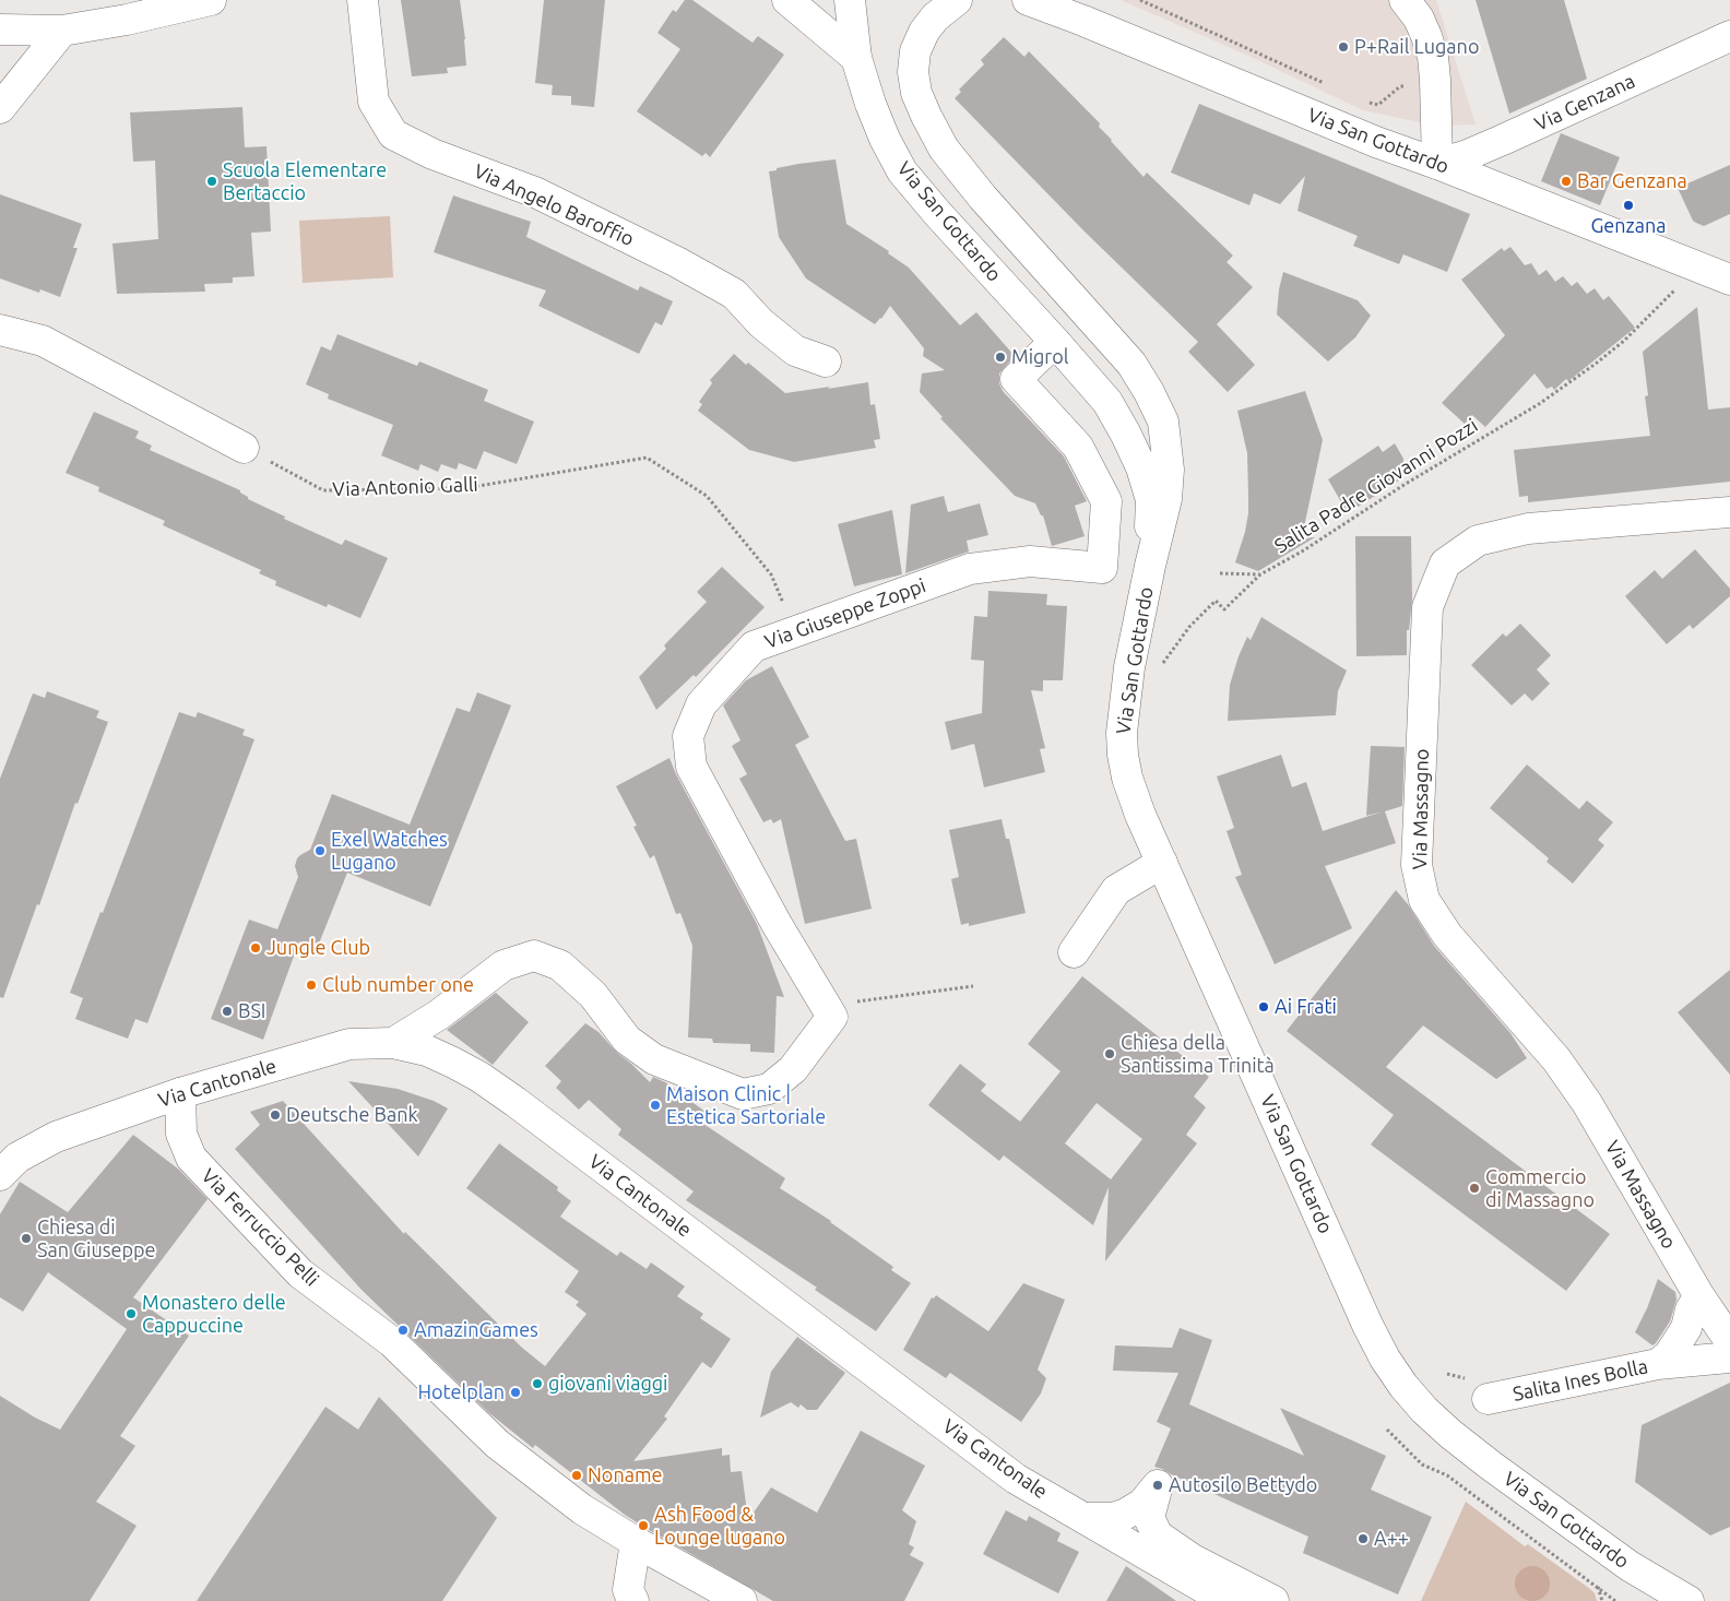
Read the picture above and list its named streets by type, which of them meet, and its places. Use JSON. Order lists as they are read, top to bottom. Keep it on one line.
{"streets":{"street":["Via Genzana","Via San Gottardo","Via Angelo Baroffio","Via Giuseppe Zoppi","Via Massagno","Via Cantonale","Via Ferruccio Pelli","Salita Ines Bolla"],"path":["Salita Padre Giovanni Pozzi","Via Antonio Galli"]},"crossings":[["Via Genzana","Via San Gottardo"],["Via San Gottardo","Via Giuseppe Zoppi"],["Via Antonio Galli","Via Giuseppe Zoppi"],["Via Massagno","Salita Ines Bolla"],["Via Cantonale","Via Ferruccio Pelli"]],"places":["P+Rail Lugano","Scuola Elementare Bertaccio","Bar Genzana","Genzana","Migrol","Exel Watches Lugano","Jungle Club","Club number one","Ai Frati","BSI","Chiesa della Santissima Trinità","Maison Clinic | Estetica Sartoriale","Deutsche Bank","Commercio di Massagno","Chiesa di San Giuseppe","Monastero delle Cappuccine","AmazinGames","giovani viaggi","Hotelplan","Noname","Autosilo Bettydo","Ash Food & Lounge lugano","A++"]}
